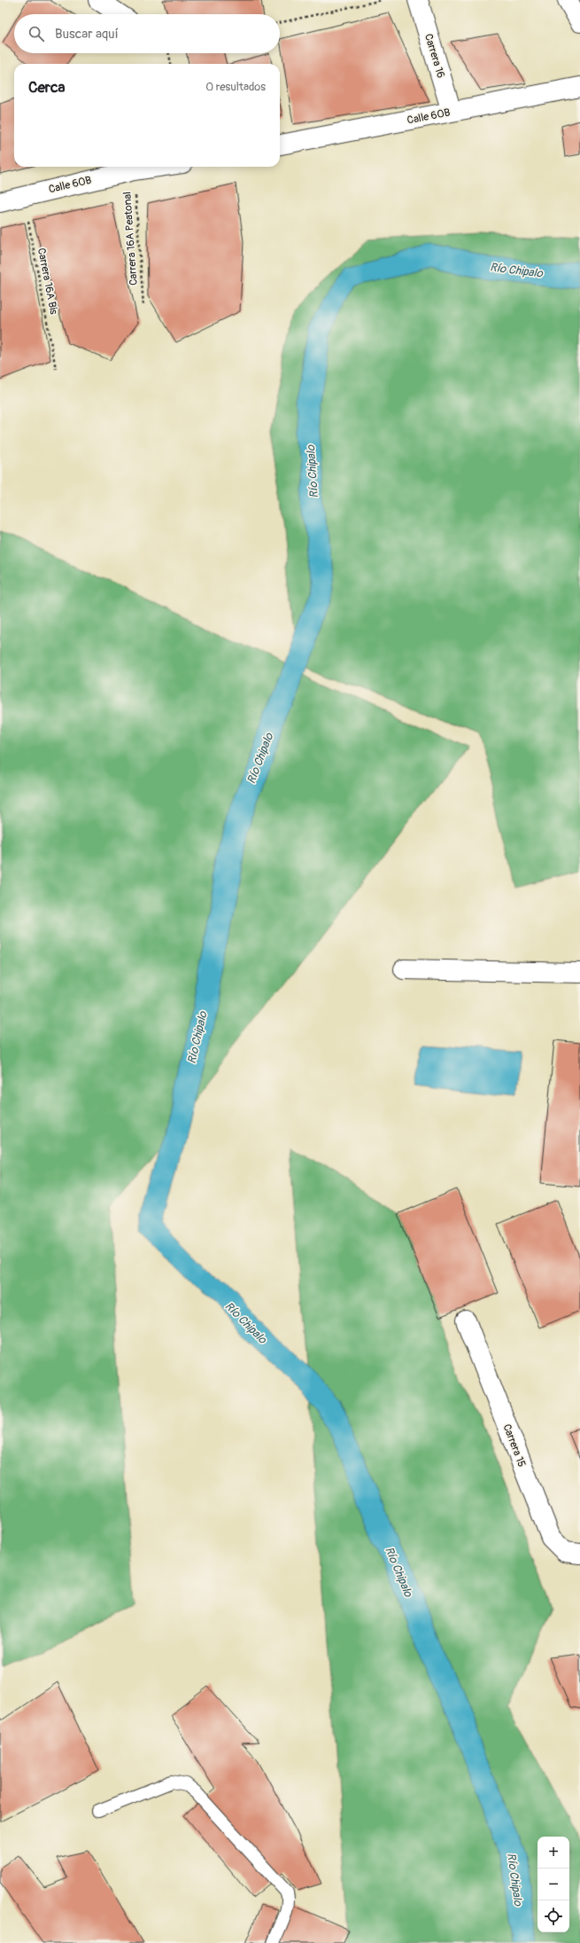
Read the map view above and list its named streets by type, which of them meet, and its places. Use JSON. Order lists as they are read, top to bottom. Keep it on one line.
{"streets":{"street":["Carrera 16","Calle 60B","Carrera 15"],"path":["Carrera 16A Peatonal","Carrera 16A Bis"]},"crossings":[["Carrera 16","Calle 60B"],["Calle 60B","Carrera 16A Peatonal"],["Calle 60B","Carrera 16A Bis"]],"water":["Río Chipalo"],"page":{"search":"Buscar aquí","heading":["Cerca","0 resultados"],"map_buttons":["+","−"]}}
